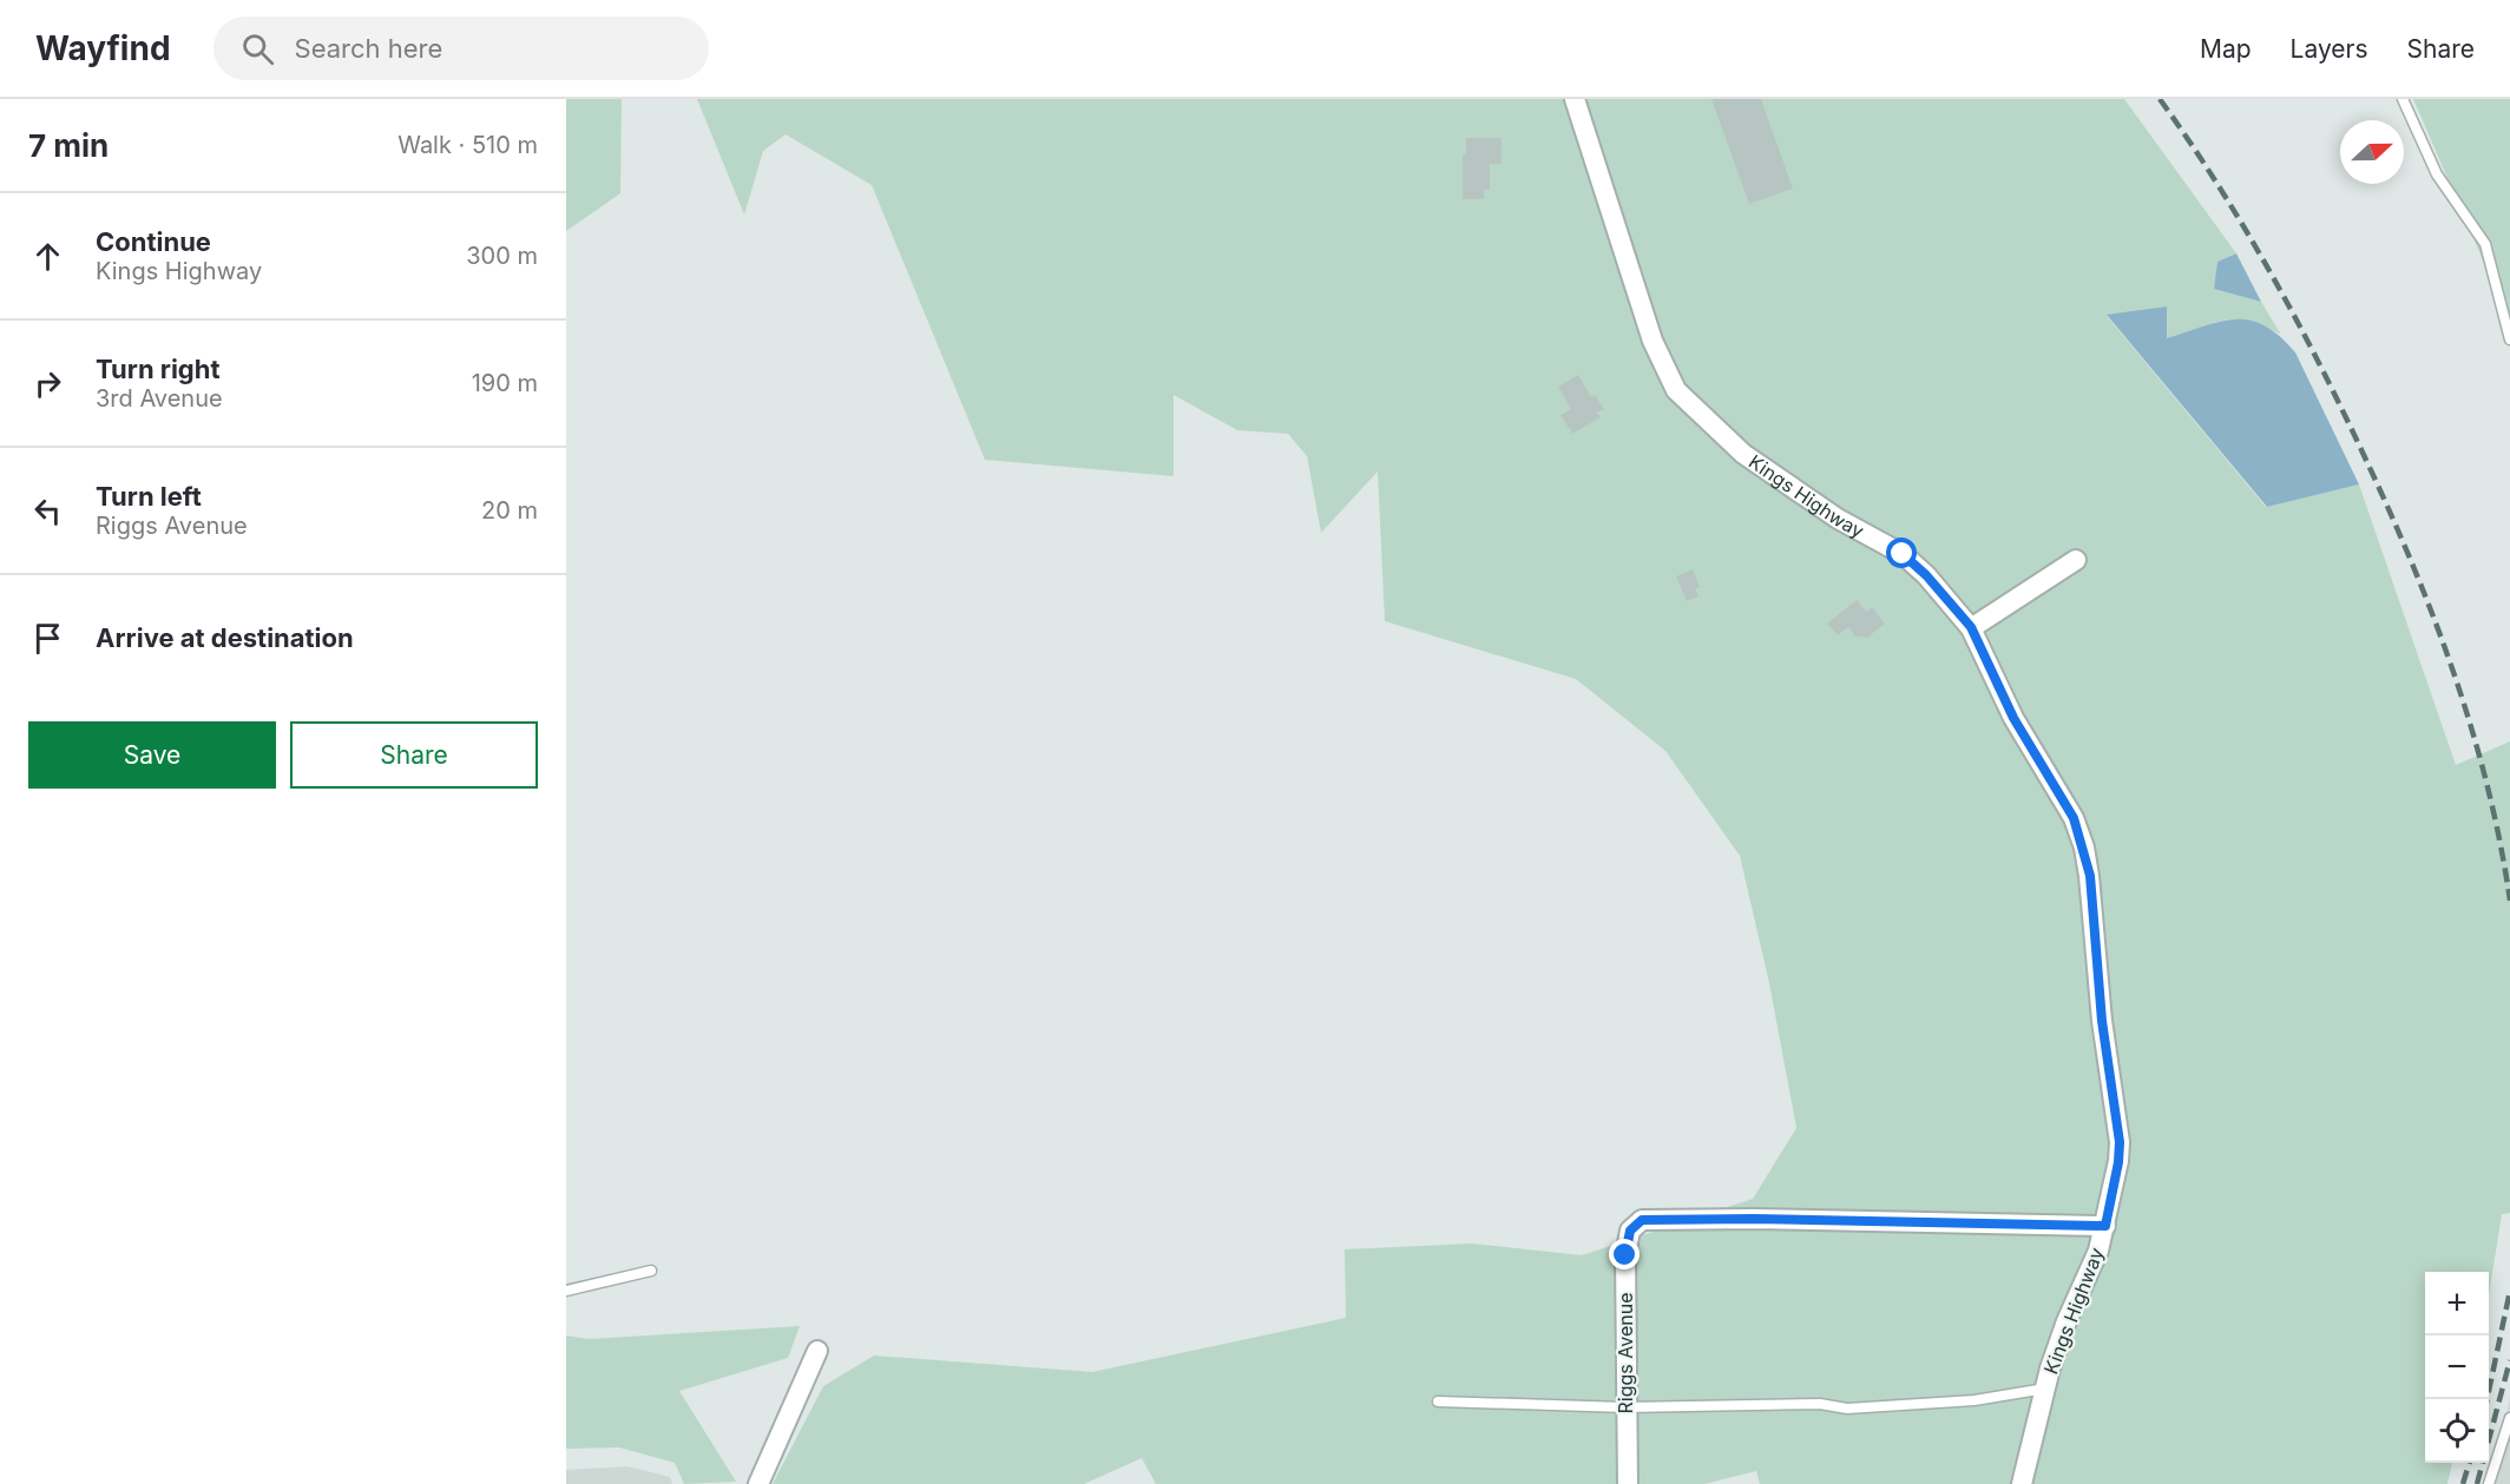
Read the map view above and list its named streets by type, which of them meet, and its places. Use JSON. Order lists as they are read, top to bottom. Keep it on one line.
{"streets":{"street":["Kings Highway","Riggs Avenue"]},"crossings":[["Kings Highway","Riggs Avenue"]],"north":"right","page":{"header":"Wayfind","search":"Search here","nav":["Map","Layers","Share"],"heading":["7 min","Walk · 510 m"],"list":[["Continue","Kings Highway","300 m"],["Turn right","3rd Avenue","190 m"],["Turn left","Riggs Avenue","20 m"],"Arrive at destination"],"buttons":["Save","Share"],"map_buttons":["+","−"]}}
